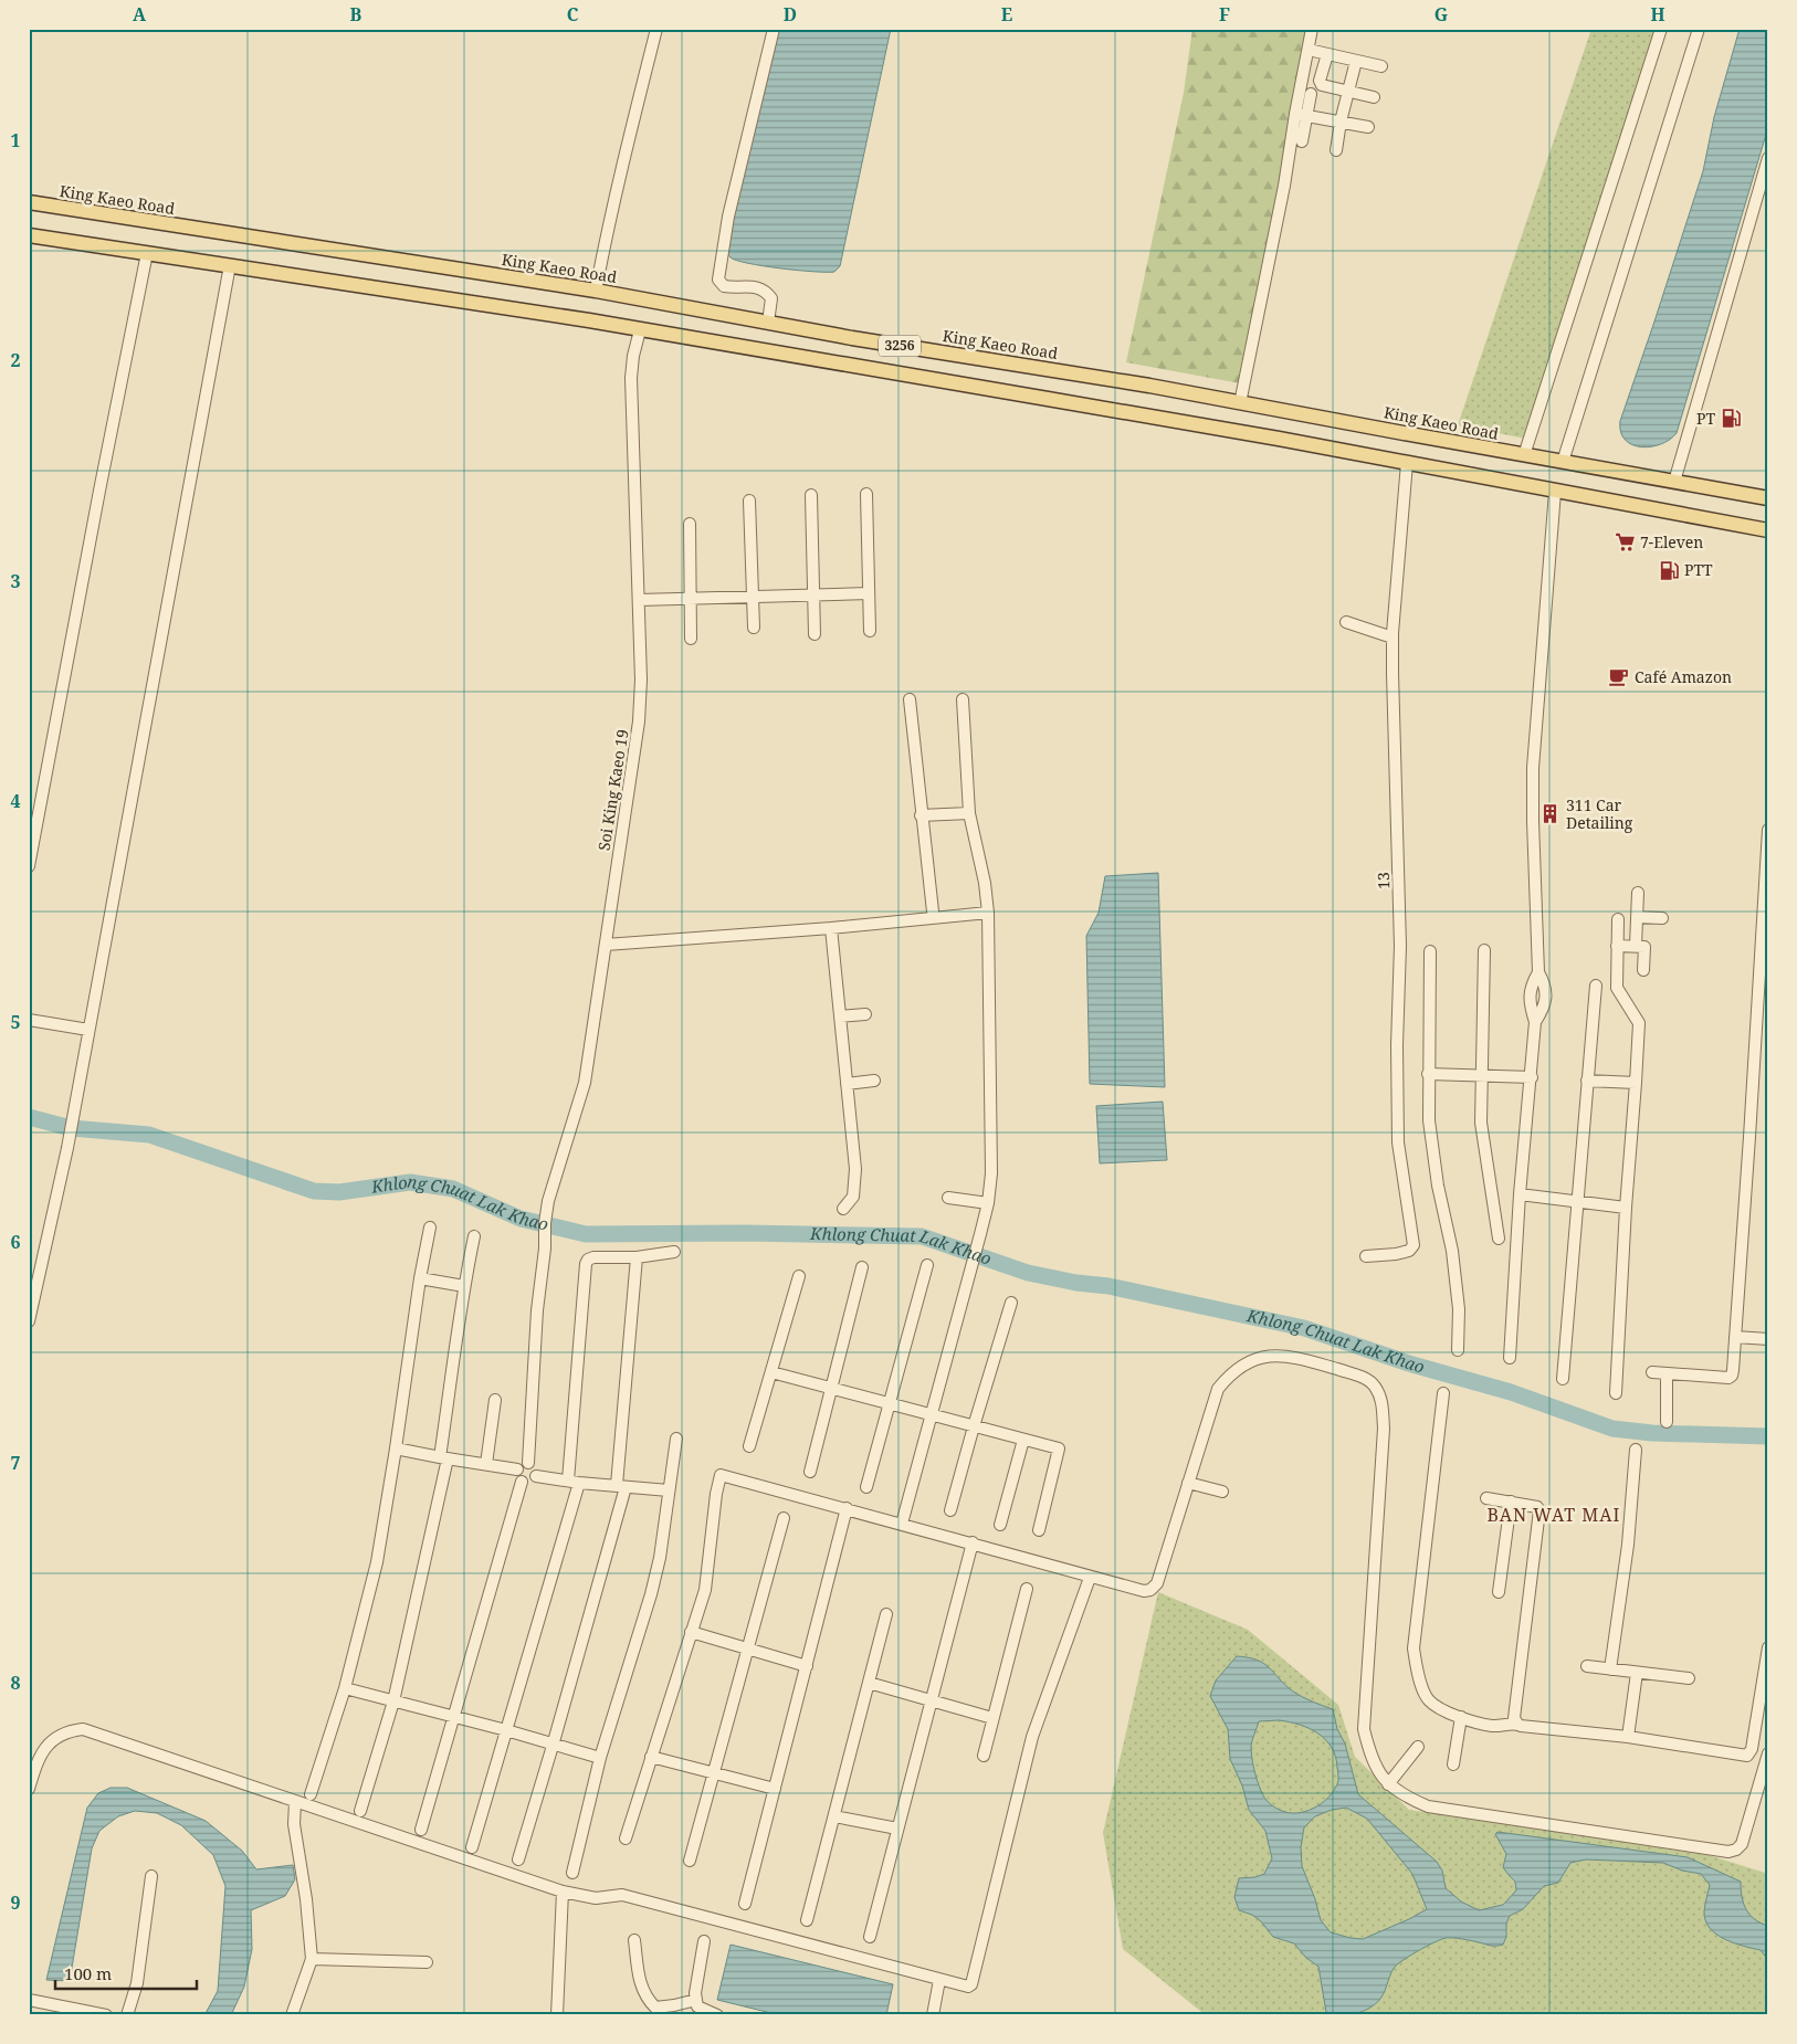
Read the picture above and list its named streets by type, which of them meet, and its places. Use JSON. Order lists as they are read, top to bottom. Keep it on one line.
{"streets":{"main road":["King Kaeo Road","3256"],"street":["Soi King Kaeo 19","13"]},"crossings":[["3256","Soi King Kaeo 19"],["3256","13"]],"districts":["BAN WAT MAI"],"water":["Khlong Chuat Lak Khao"],"places":{"fuel station":["PT","PTT"],"supermarket":["7-Eleven"],"cafe":["Café Amazon"],"building":["311 Car Detailing"]},"scale_bar":"100 m","grid":{"columns":["A","B","C","D","E","F","G","H"],"rows":["1","2","3","4","5","6","7","8","9"]}}
